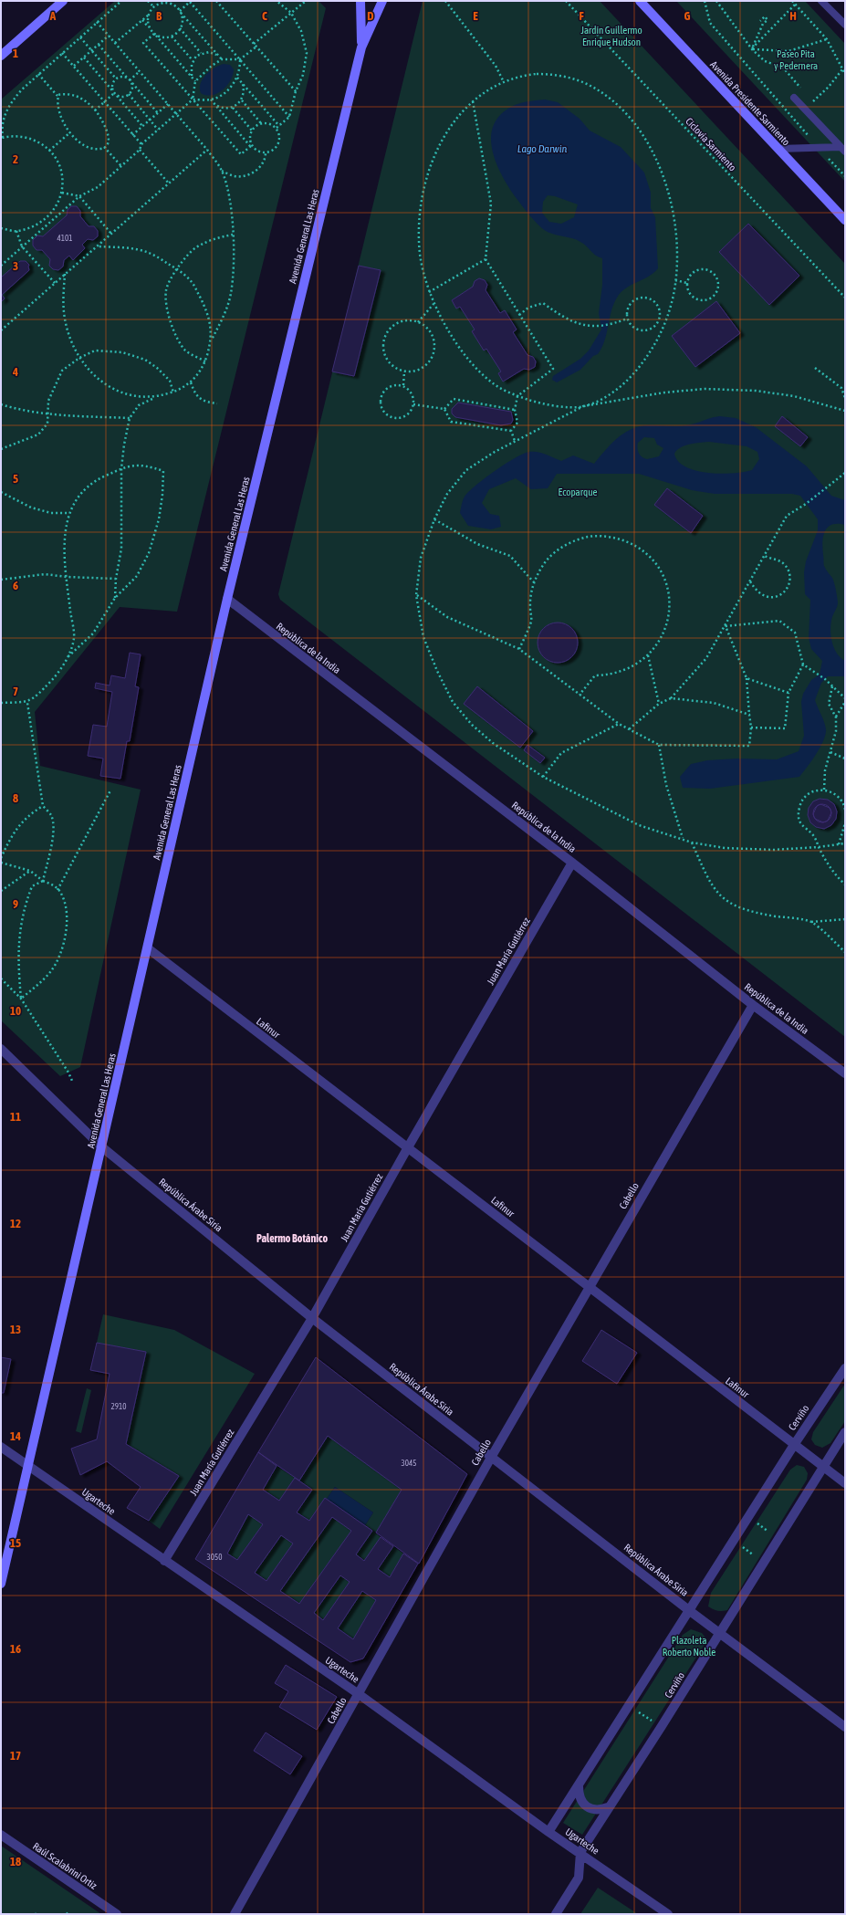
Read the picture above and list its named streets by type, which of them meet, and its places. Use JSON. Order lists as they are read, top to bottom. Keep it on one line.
{"streets":{"main road":["Avenida Presidente Sarmiento","Avenida General Las Heras"],"street":["República de la India","Juan María Gutiérrez","Lafinur","Cabello","República Árabe Siria","Cerviño","Ugarteche","Raúl Scalabrini Ortiz"],"path":["Ciclovía Sarmiento"]},"crossings":[["Avenida General Las Heras","República de la India"],["Avenida General Las Heras","Lafinur"],["Avenida General Las Heras","República Árabe Siria"],["Avenida General Las Heras","Ugarteche"],["República de la India","Juan María Gutiérrez"],["República de la India","Cabello"],["Juan María Gutiérrez","Lafinur"],["Juan María Gutiérrez","República Árabe Siria"],["Juan María Gutiérrez","Ugarteche"],["Lafinur","Cabello"],["Lafinur","Cerviño"],["Cabello","República Árabe Siria"],["Cabello","Ugarteche"],["República Árabe Siria","Cerviño"],["Cerviño","Ugarteche"]],"districts":["Palermo Botánico"],"water":["Lago Darwin"],"parks":["Jardín Guillermo Enrique Hudson","Paseo Pita y Pedernera","Ecoparque","Plazoleta Roberto Noble"],"house_numbers":["4101","2910","3045","3050"],"grid":{"columns":["A","B","C","D","E","F","G","H"],"rows":["1","2","3","4","5","6","7","8","9","10","11","12","13","14","15","16","17","18"]}}
